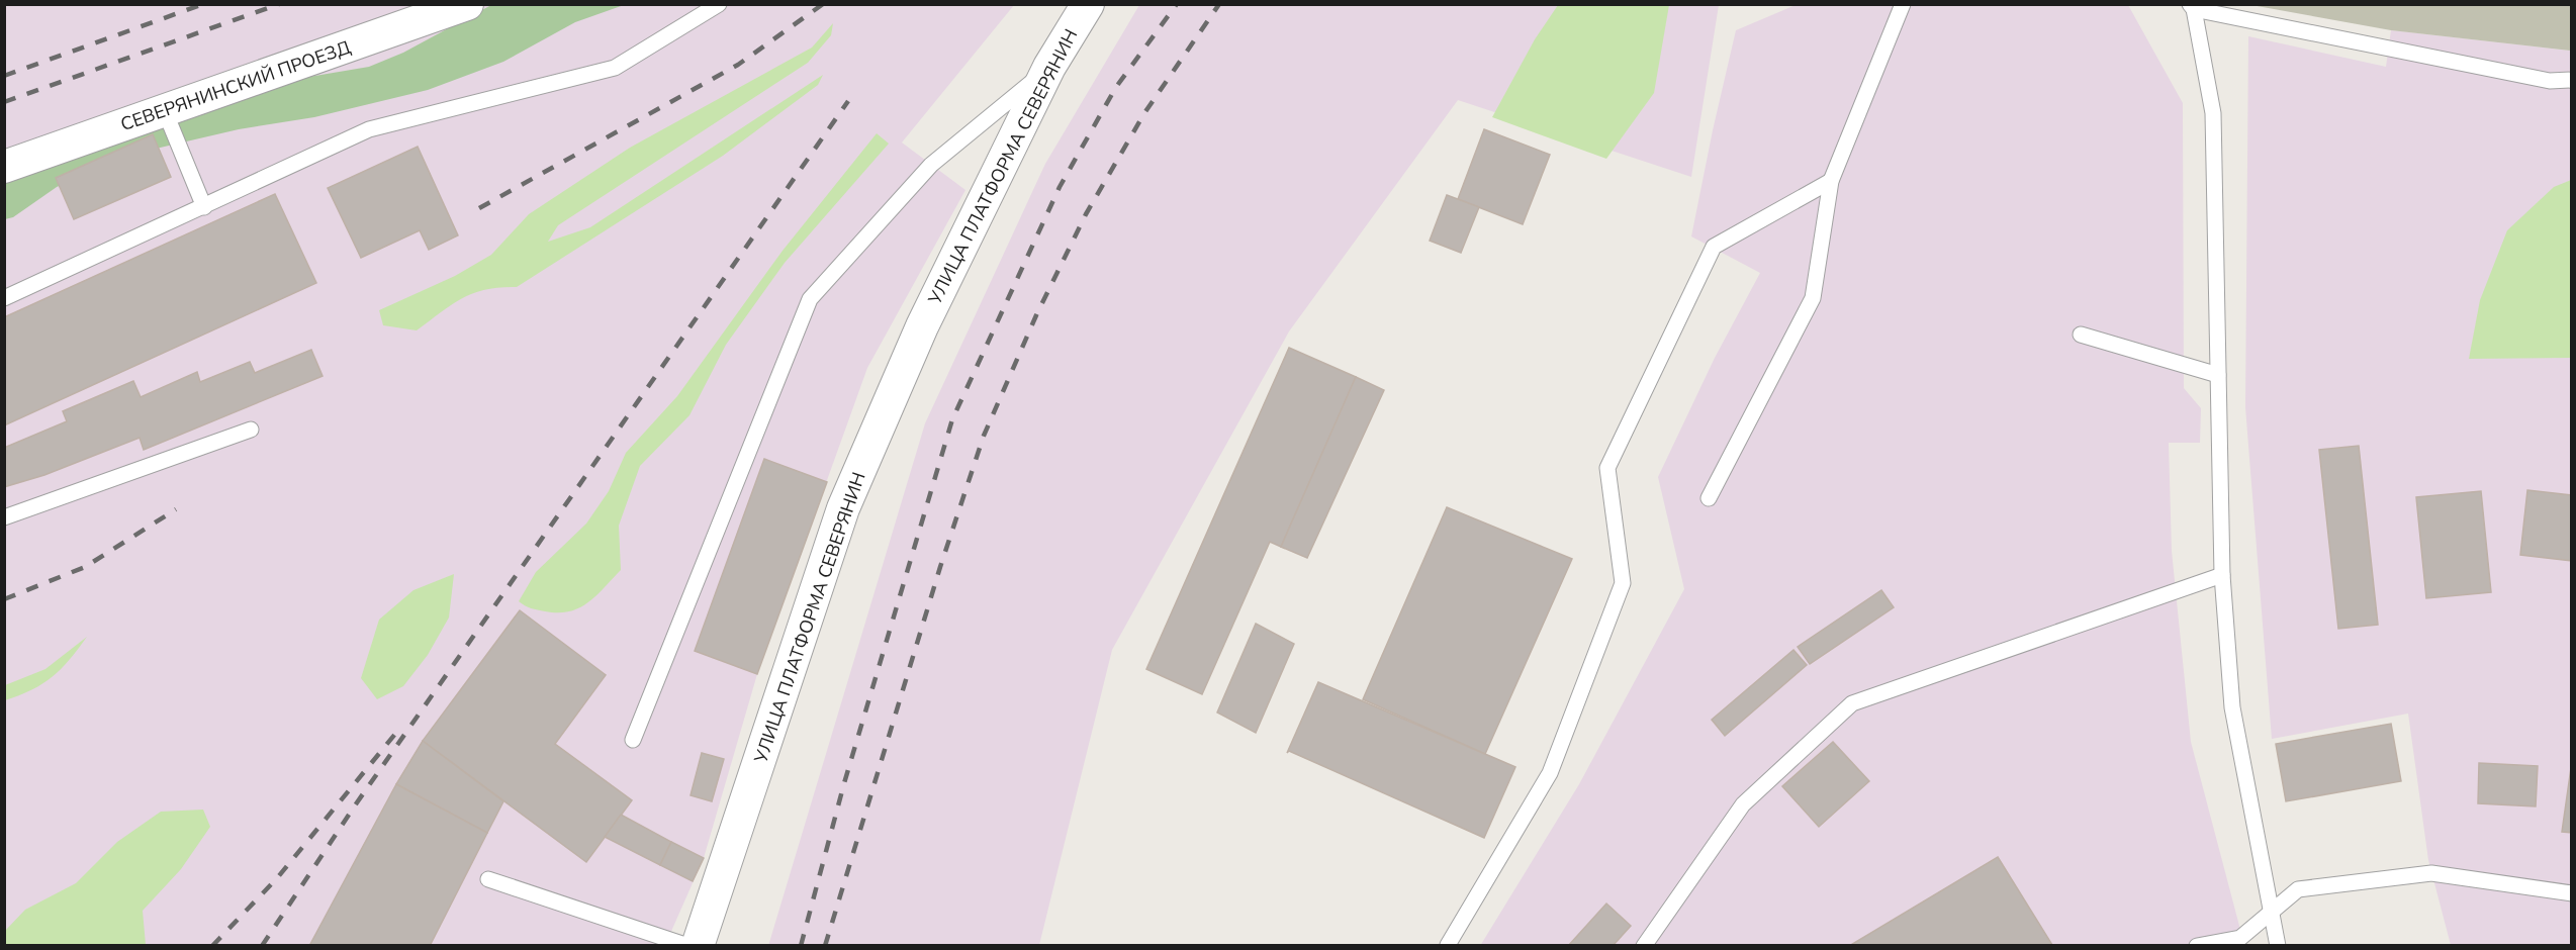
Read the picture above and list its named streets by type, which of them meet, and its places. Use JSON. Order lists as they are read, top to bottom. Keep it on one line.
{"streets":{"street":["СЕВЕРЯНИНСКИЙ ПРОЕЗД","УЛИЦА ПЛАТФОРМА СЕВЕРЯНИН"]}}
